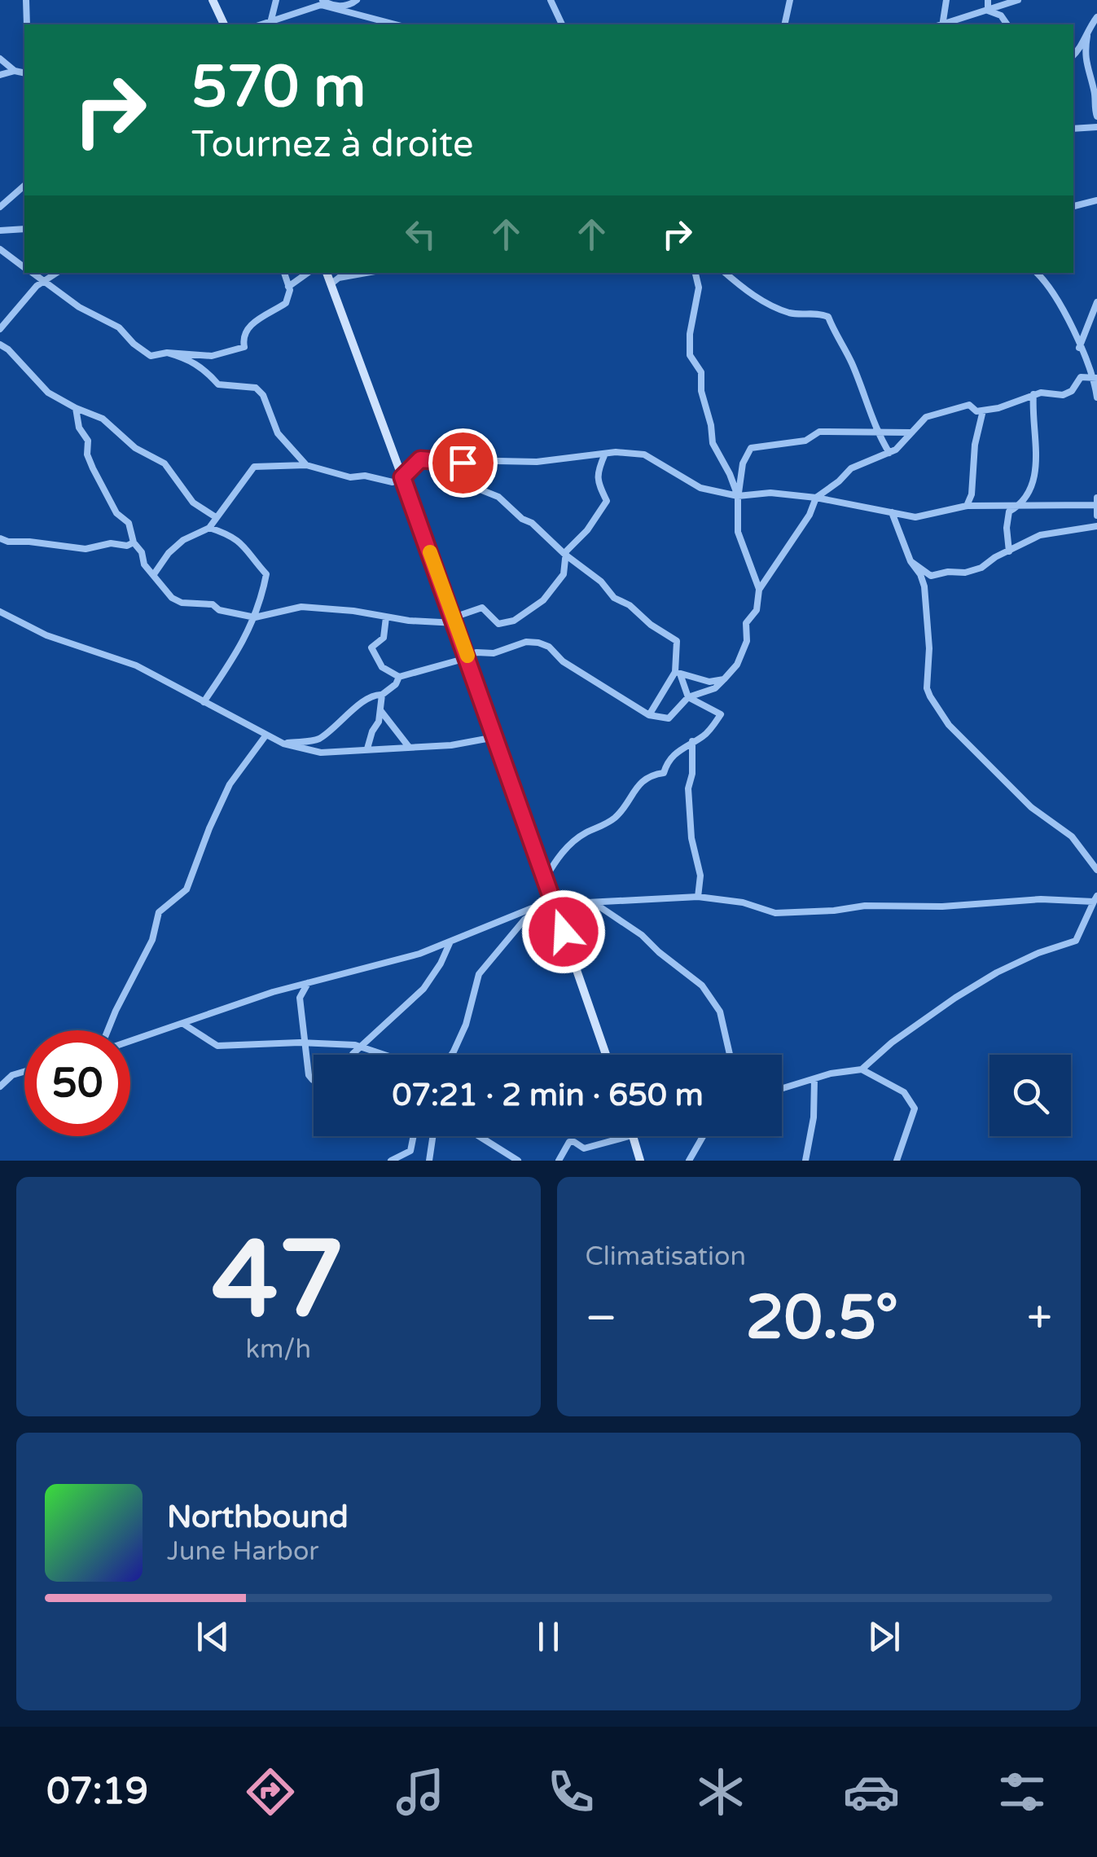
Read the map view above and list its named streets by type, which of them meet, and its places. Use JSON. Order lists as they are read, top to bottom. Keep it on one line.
{"page":{"turn":["570 m","Tournez à droite"],"limit":"50","trip":"07:21 · 2 min · 650 m","tile":[["47","km/h"],"Climatisation"],"heat":["−","20.5°","+"],"song":["Northbound","June Harbor"],"tabs":"07:19"}}
